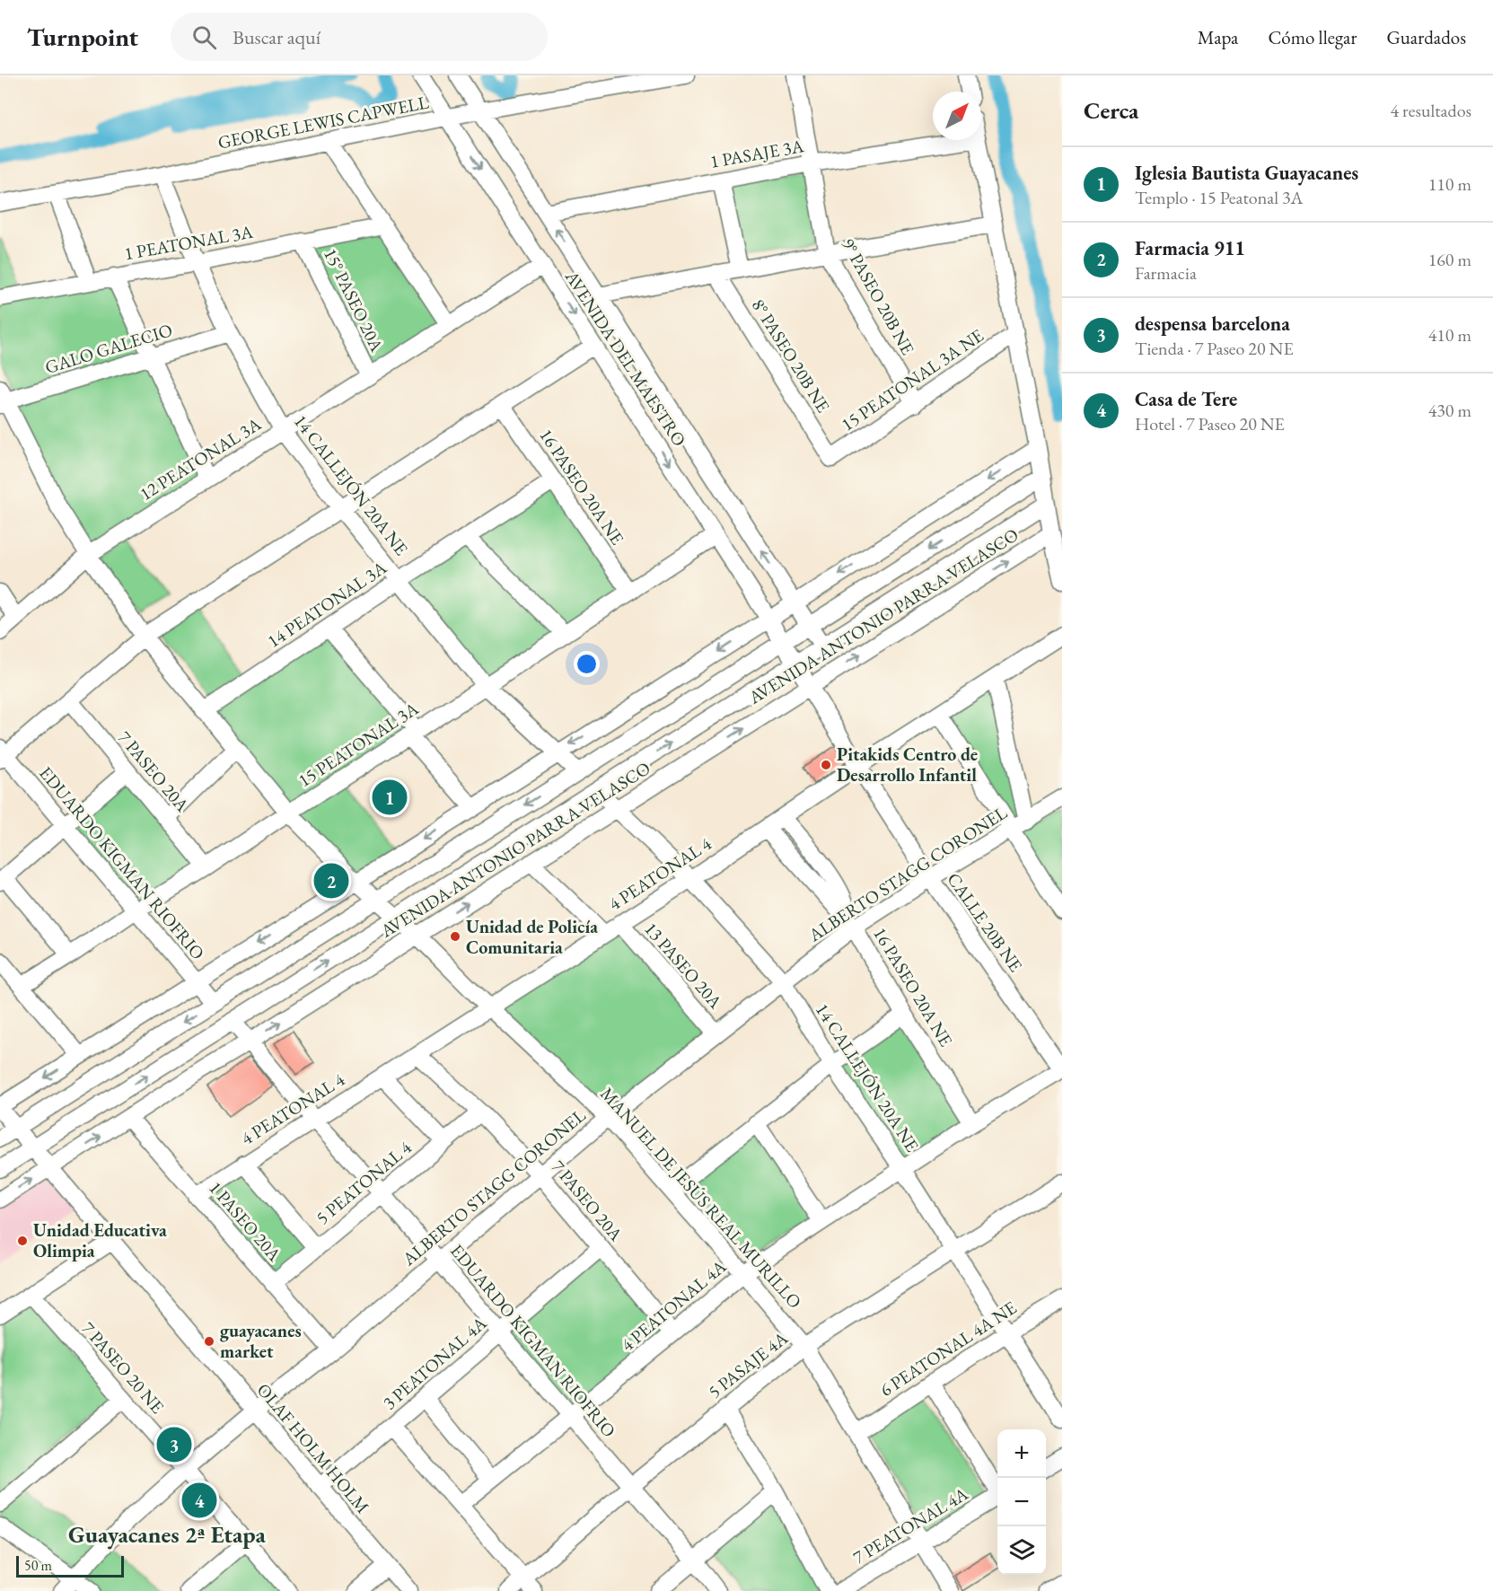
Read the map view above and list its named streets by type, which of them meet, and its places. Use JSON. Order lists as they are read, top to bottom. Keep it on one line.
{"streets":{"street":["GEORGE LEWIS CAPWELL","1 PASAJE 3A","1 PEATONAL 3A","9° PASEO 20B NE","15° PASEO 20A","GALO GALECIO","8° PASEO 20B NE","AVENIDA DEL MAESTRO","15 PEATONAL 3A NE","12 PEATONAL 3A","14 CALLEJÓN 20A NE","16 PASEO 20A NE","14 PEATONAL 3A","AVENIDA ANTONIO PARRA VELASCO","15 PEATONAL 3A","7 PASEO 20A","EDUARDO KIGMAN RIOFRIO","4 PEATONAL 4","ALBERTO STAGG CORONEL","CALLE 20B NE","13 PASEO 20A","5 PEATONAL 4","MANUEL DE JESÚS REAL MURILLO","1 PASEO 20A","4 PEATONAL 4A","6 PEATONAL 4A NE","3 PEATONAL 4A","5 PASAJE 4A","7 PASEO 20 NE","OLAF HOLM HOLM","7 PEATONAL 4A"]},"crossings":[["GEORGE LEWIS CAPWELL","AVENIDA DEL MAESTRO"],["GEORGE LEWIS CAPWELL","14 CALLEJÓN 20A NE"],["1 PASAJE 3A","9° PASEO 20B NE"],["1 PASAJE 3A","AVENIDA DEL MAESTRO"],["1 PEATONAL 3A","15° PASEO 20A"],["1 PEATONAL 3A","14 CALLEJÓN 20A NE"],["9° PASEO 20B NE","15 PEATONAL 3A NE"],["15° PASEO 20A","12 PEATONAL 3A"],["GALO GALECIO","14 CALLEJÓN 20A NE"],["GALO GALECIO","MANUEL DE JESÚS REAL MURILLO"],["8° PASEO 20B NE","15 PEATONAL 3A NE"],["AVENIDA DEL MAESTRO","12 PEATONAL 3A"],["AVENIDA DEL MAESTRO","AVENIDA ANTONIO PARRA VELASCO"],["AVENIDA DEL MAESTRO","15 PEATONAL 3A"],["AVENIDA DEL MAESTRO","CALLE 20B NE"],["12 PEATONAL 3A","14 CALLEJÓN 20A NE"],["12 PEATONAL 3A","MANUEL DE JESÚS REAL MURILLO"],["14 CALLEJÓN 20A NE","14 PEATONAL 3A"],["14 CALLEJÓN 20A NE","AVENIDA ANTONIO PARRA VELASCO"],["14 CALLEJÓN 20A NE","15 PEATONAL 3A"],["14 CALLEJÓN 20A NE","4 PEATONAL 4"],["14 CALLEJÓN 20A NE","ALBERTO STAGG CORONEL"],["14 CALLEJÓN 20A NE","4 PEATONAL 4A"],["14 CALLEJÓN 20A NE","6 PEATONAL 4A NE"],["14 CALLEJÓN 20A NE","5 PASAJE 4A"],["16 PASEO 20A NE","14 PEATONAL 3A"],["16 PASEO 20A NE","15 PEATONAL 3A"],["16 PASEO 20A NE","4 PEATONAL 4"],["16 PASEO 20A NE","ALBERTO STAGG CORONEL"],["16 PASEO 20A NE","4 PEATONAL 4A"],["14 PEATONAL 3A","MANUEL DE JESÚS REAL MURILLO"],["AVENIDA ANTONIO PARRA VELASCO","EDUARDO KIGMAN RIOFRIO"],["AVENIDA ANTONIO PARRA VELASCO","CALLE 20B NE"],["AVENIDA ANTONIO PARRA VELASCO","MANUEL DE JESÚS REAL MURILLO"],["AVENIDA ANTONIO PARRA VELASCO","1 PASEO 20A"],["AVENIDA ANTONIO PARRA VELASCO","OLAF HOLM HOLM"],["15 PEATONAL 3A","7 PASEO 20A"],["15 PEATONAL 3A","EDUARDO KIGMAN RIOFRIO"],["15 PEATONAL 3A","MANUEL DE JESÚS REAL MURILLO"],["7 PASEO 20A","4 PEATONAL 4"],["7 PASEO 20A","ALBERTO STAGG CORONEL"],["7 PASEO 20A","5 PEATONAL 4"],["7 PASEO 20A","4 PEATONAL 4A"],["7 PASEO 20A","3 PEATONAL 4A"],["EDUARDO KIGMAN RIOFRIO","4 PEATONAL 4"],["EDUARDO KIGMAN RIOFRIO","ALBERTO STAGG CORONEL"],["EDUARDO KIGMAN RIOFRIO","5 PEATONAL 4"],["EDUARDO KIGMAN RIOFRIO","4 PEATONAL 4A"],["EDUARDO KIGMAN RIOFRIO","3 PEATONAL 4A"],["EDUARDO KIGMAN RIOFRIO","5 PASAJE 4A"],["4 PEATONAL 4","CALLE 20B NE"],["4 PEATONAL 4","13 PASEO 20A"],["4 PEATONAL 4","MANUEL DE JESÚS REAL MURILLO"],["4 PEATONAL 4","1 PASEO 20A"],["ALBERTO STAGG CORONEL","CALLE 20B NE"],["ALBERTO STAGG CORONEL","13 PASEO 20A"],["ALBERTO STAGG CORONEL","MANUEL DE JESÚS REAL MURILLO"],["ALBERTO STAGG CORONEL","1 PASEO 20A"],["ALBERTO STAGG CORONEL","7 PASEO 20 NE"],["ALBERTO STAGG CORONEL","OLAF HOLM HOLM"],["CALLE 20B NE","4 PEATONAL 4A"],["5 PEATONAL 4","1 PASEO 20A"],["MANUEL DE JESÚS REAL MURILLO","4 PEATONAL 4A"],["MANUEL DE JESÚS REAL MURILLO","6 PEATONAL 4A NE"],["MANUEL DE JESÚS REAL MURILLO","5 PASAJE 4A"],["MANUEL DE JESÚS REAL MURILLO","7 PEATONAL 4A"],["3 PEATONAL 4A","OLAF HOLM HOLM"]],"districts":["Guayacanes 2ª Etapa"],"places":["Pitakids Centro de Desarrollo Infantil","Unidad de Policía Comunitaria","Unidad Educativa Olimpia","guayacanes market"],"scale_bar":"50 m","north":"top right","page":{"header":"Turnpoint","search":"Buscar aquí","nav":["Mapa","Cómo llegar","Guardados"],"heading":["Cerca","4 resultados"],"list":[{"mark":"1","name":"Iglesia Bautista Guayacanes","note":"Templo · 15 Peatonal 3A","value":"110 m"},{"mark":"2","name":"Farmacia 911","note":"Farmacia","value":"160 m"},{"mark":"3","name":"despensa barcelona","note":"Tienda · 7 Paseo 20 NE","value":"410 m"},{"mark":"4","name":"Casa de Tere","note":"Hotel · 7 Paseo 20 NE","value":"430 m"}],"pins":["1","2","3","4"],"map_buttons":["+","−"],"scale":"50 m"}}
